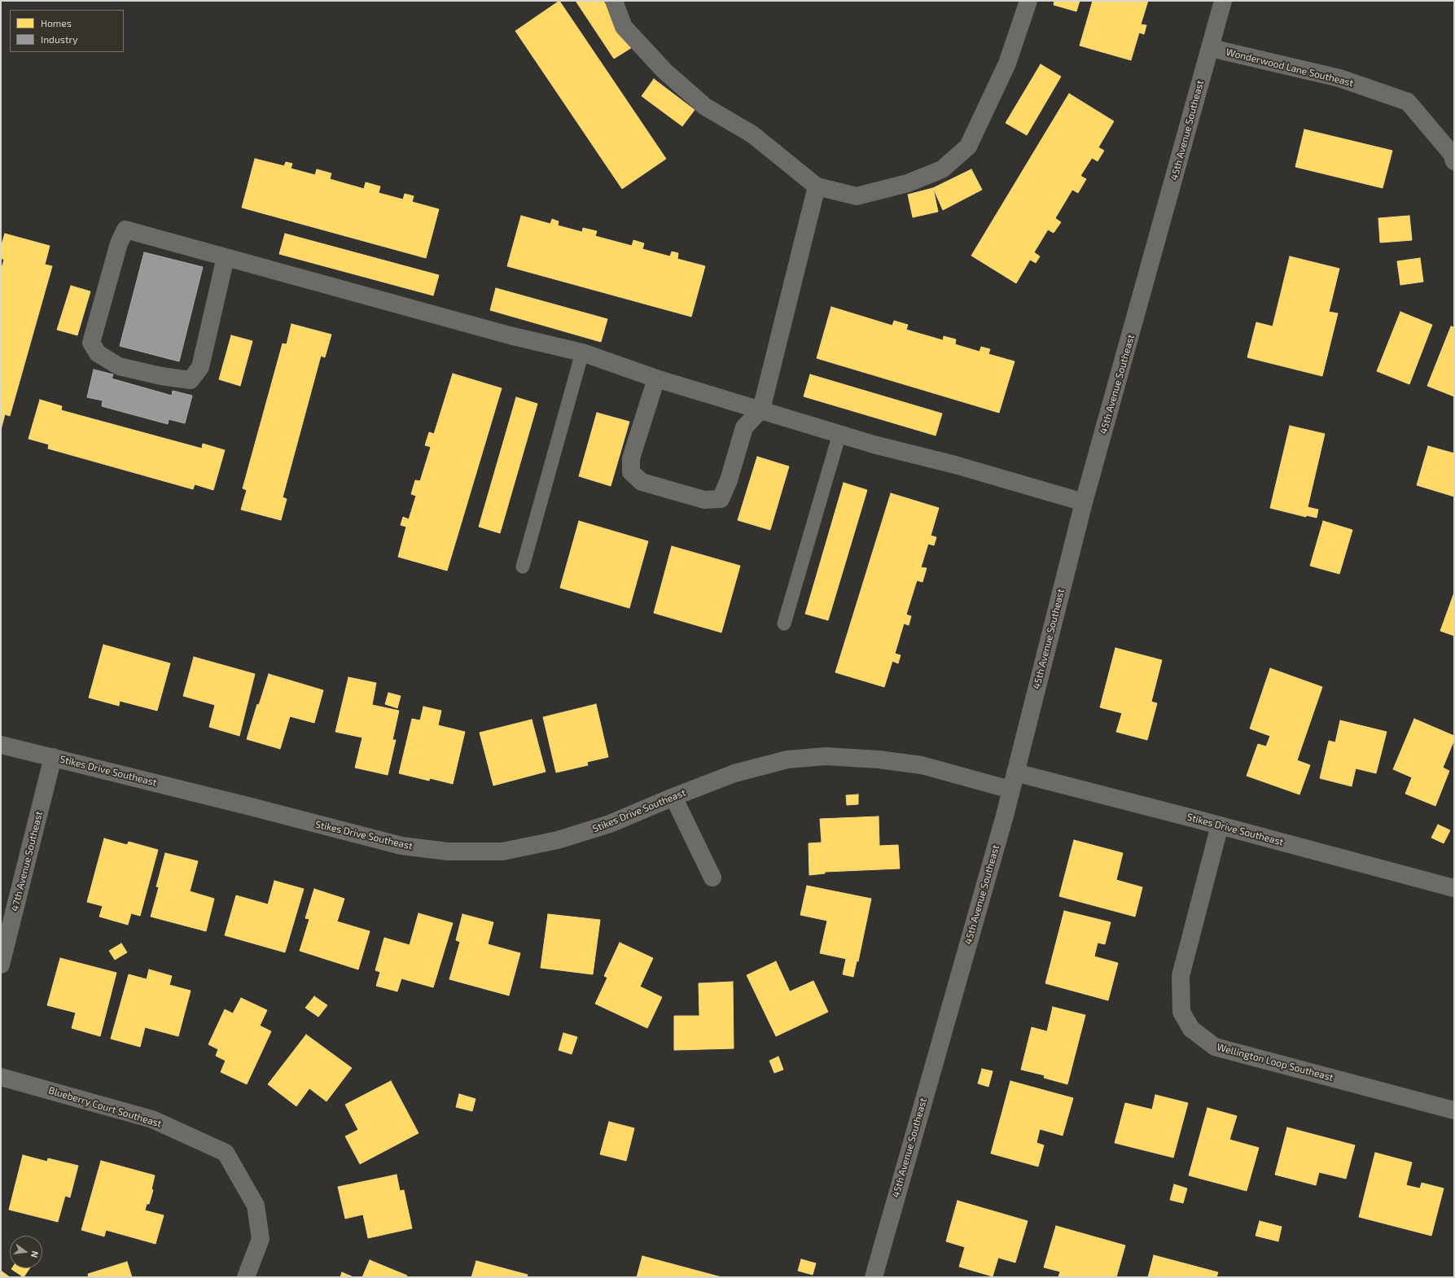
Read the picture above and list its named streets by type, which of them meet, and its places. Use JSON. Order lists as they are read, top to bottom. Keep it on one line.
{"streets":{"street":["Wonderwood Lane Southeast","45th Avenue Southeast","Stikes Drive Southeast","47th Avenue Southeast","Wellington Loop Southeast","Blueberry Court Southeast"]},"crossings":[["Wonderwood Lane Southeast","45th Avenue Southeast"],["45th Avenue Southeast","Stikes Drive Southeast"],["Stikes Drive Southeast","47th Avenue Southeast"],["Stikes Drive Southeast","Wellington Loop Southeast"]],"legend":["Homes","Industry"],"north":"right"}
